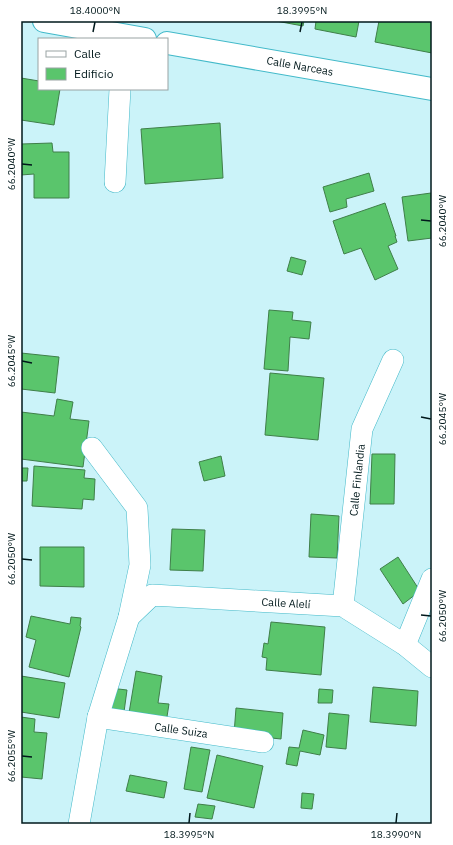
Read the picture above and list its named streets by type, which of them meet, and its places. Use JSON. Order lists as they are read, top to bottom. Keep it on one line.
{"streets":{"street":["Calle Narceas","Calle Finlandia","Calle Alelí","Calle Suiza"]},"crossings":[["Calle Finlandia","Calle Alelí"],["Calle Alelí","Calle Suiza"]],"legend":["Calle","Edificio"],"coordinates":["18.4000°N","18.3995°N","66.2040°W","66.2045°W","66.2050°W","66.2055°W","18.3990°N"]}
